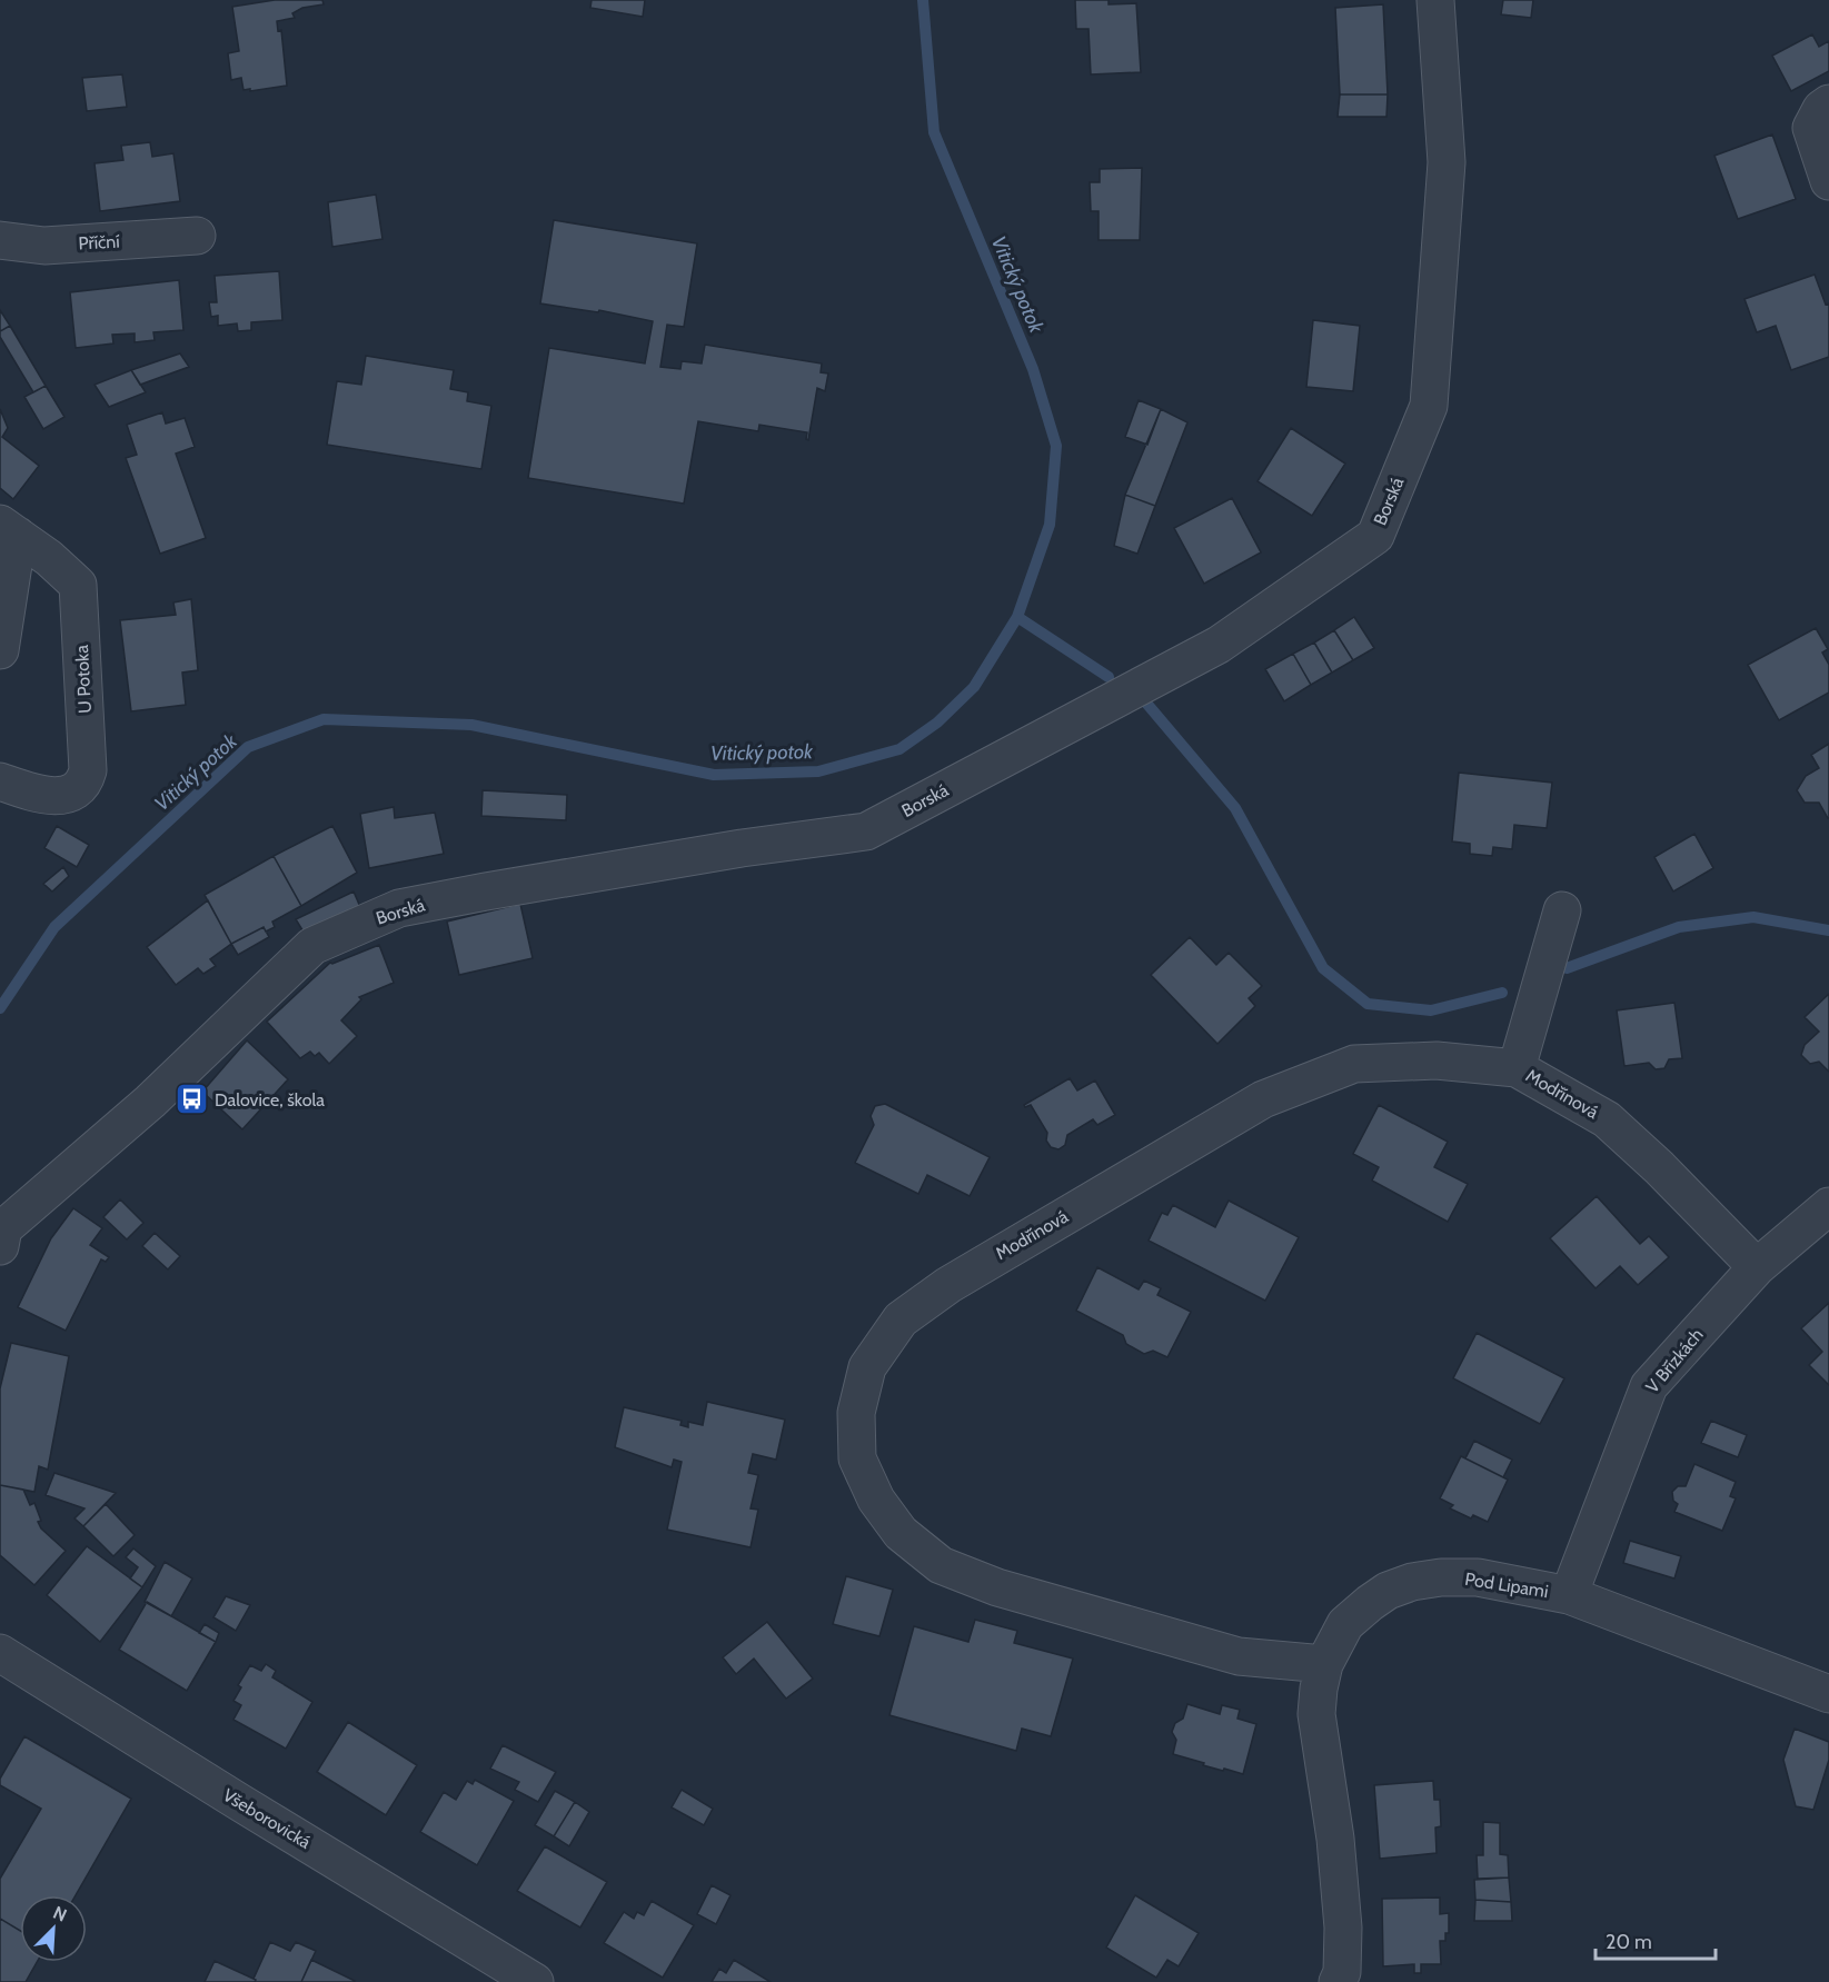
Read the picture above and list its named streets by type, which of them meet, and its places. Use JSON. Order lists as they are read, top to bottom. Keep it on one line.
{"streets":{"street":["Příční","Borská","U Potoka","Modřínová","V Břízkách","Pod Lipami","Všeborovická"]},"crossings":[["Modřínová","V Břízkách"],["Modřínová","Pod Lipami"],["V Břízkách","Pod Lipami"]],"water":["Vitický potok"],"places":{"bus stop":["Dalovice, škola"]},"scale_bar":"20 m","north":"top right"}
